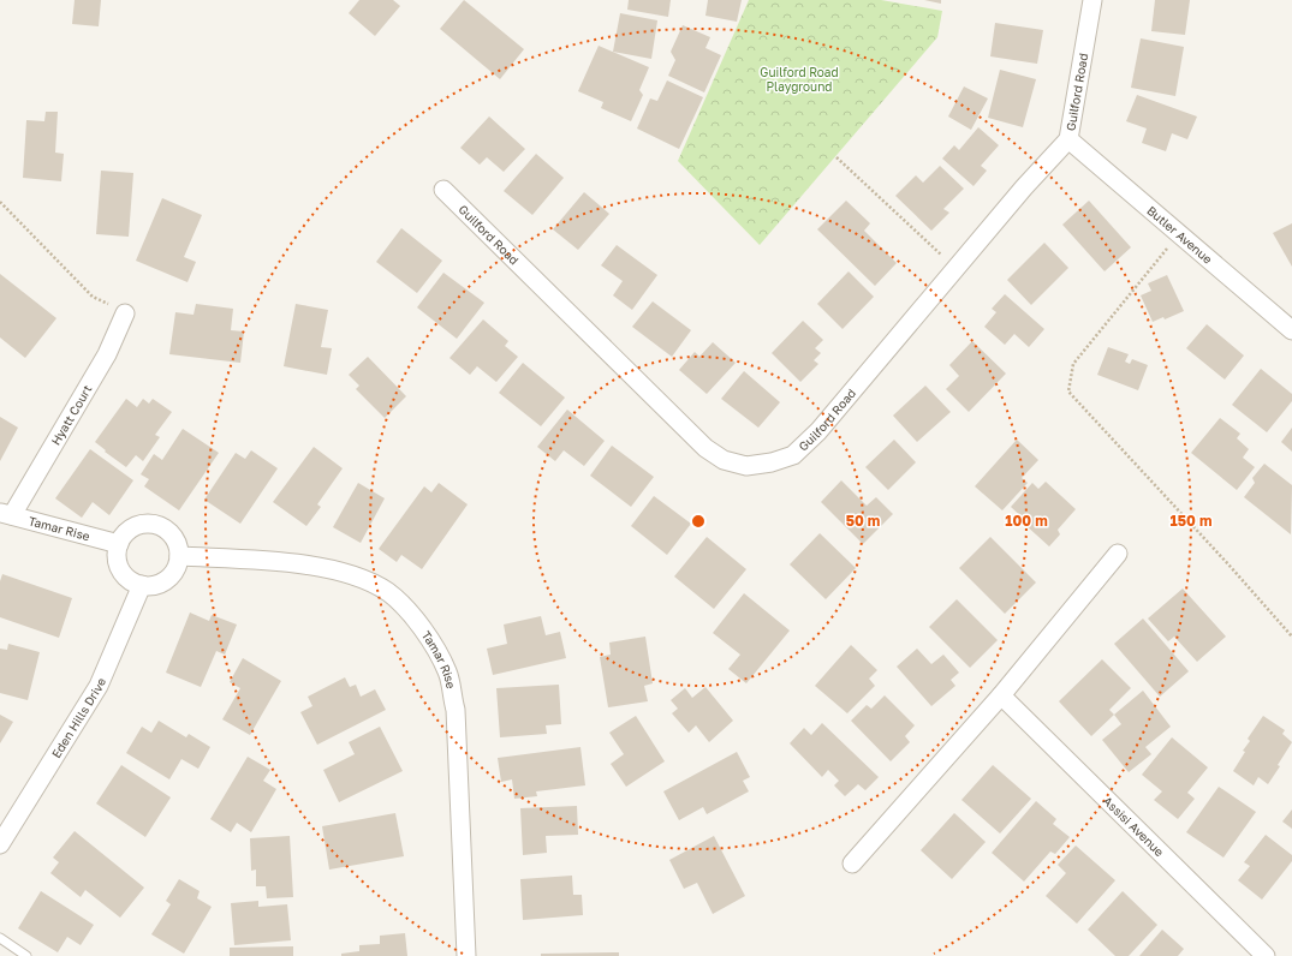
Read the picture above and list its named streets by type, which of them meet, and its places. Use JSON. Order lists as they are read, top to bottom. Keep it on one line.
{"streets":{"street":["Guilford Road","Butler Avenue","Hyatt Court","Tamar Rise","Eden Hills Drive","Assisi Avenue"]},"crossings":[["Guilford Road","Butler Avenue"],["Hyatt Court","Tamar Rise"],["Tamar Rise","Eden Hills Drive"]],"parks":["Guilford Road Playground"],"rings":["50 m","100 m","150 m"]}
